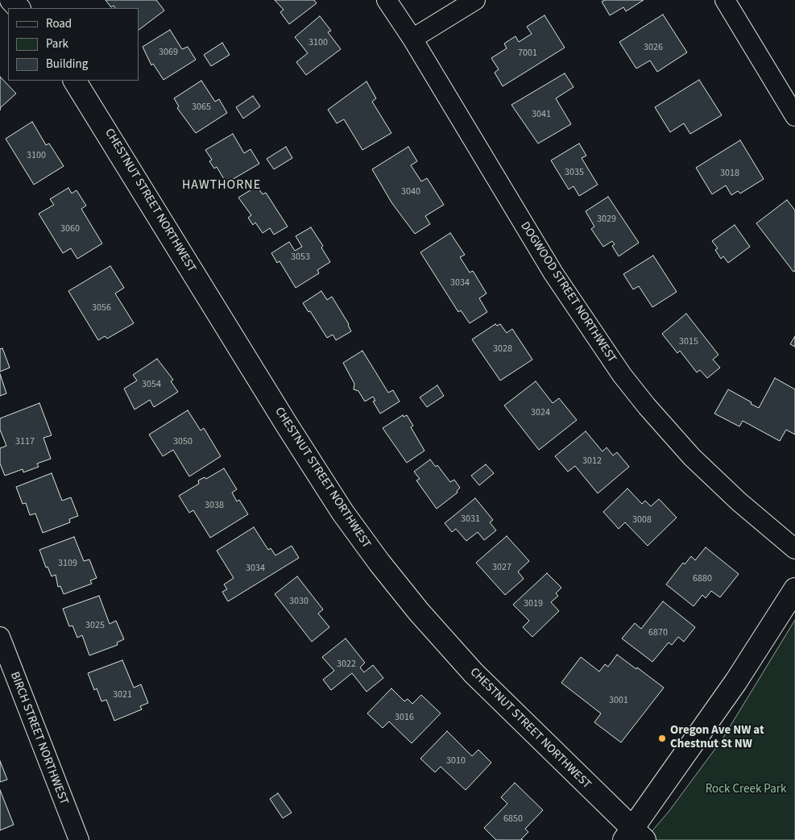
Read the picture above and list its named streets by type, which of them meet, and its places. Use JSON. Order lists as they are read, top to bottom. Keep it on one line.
{"streets":{"street":["CHESTNUT STREET NORTHWEST","DOGWOOD STREET NORTHWEST","BIRCH STREET NORTHWEST"]},"districts":["HAWTHORNE"],"parks":["Rock Creek Park"],"places":["Oregon Ave NW at Chestnut St NW"],"house_numbers":["3100","3026","3069","7001","3065","3041","3100","3035","3018","3040","3029","3060","3053","3034","3056","3015","3028","3054","3024","3117","3050","3012","3038","3031","3008","3109","3027","3034","6880","3030","3019","3025","6870","3022","3021","3001","3016","3010","6850"],"legend":["Road","Park","Building"]}
